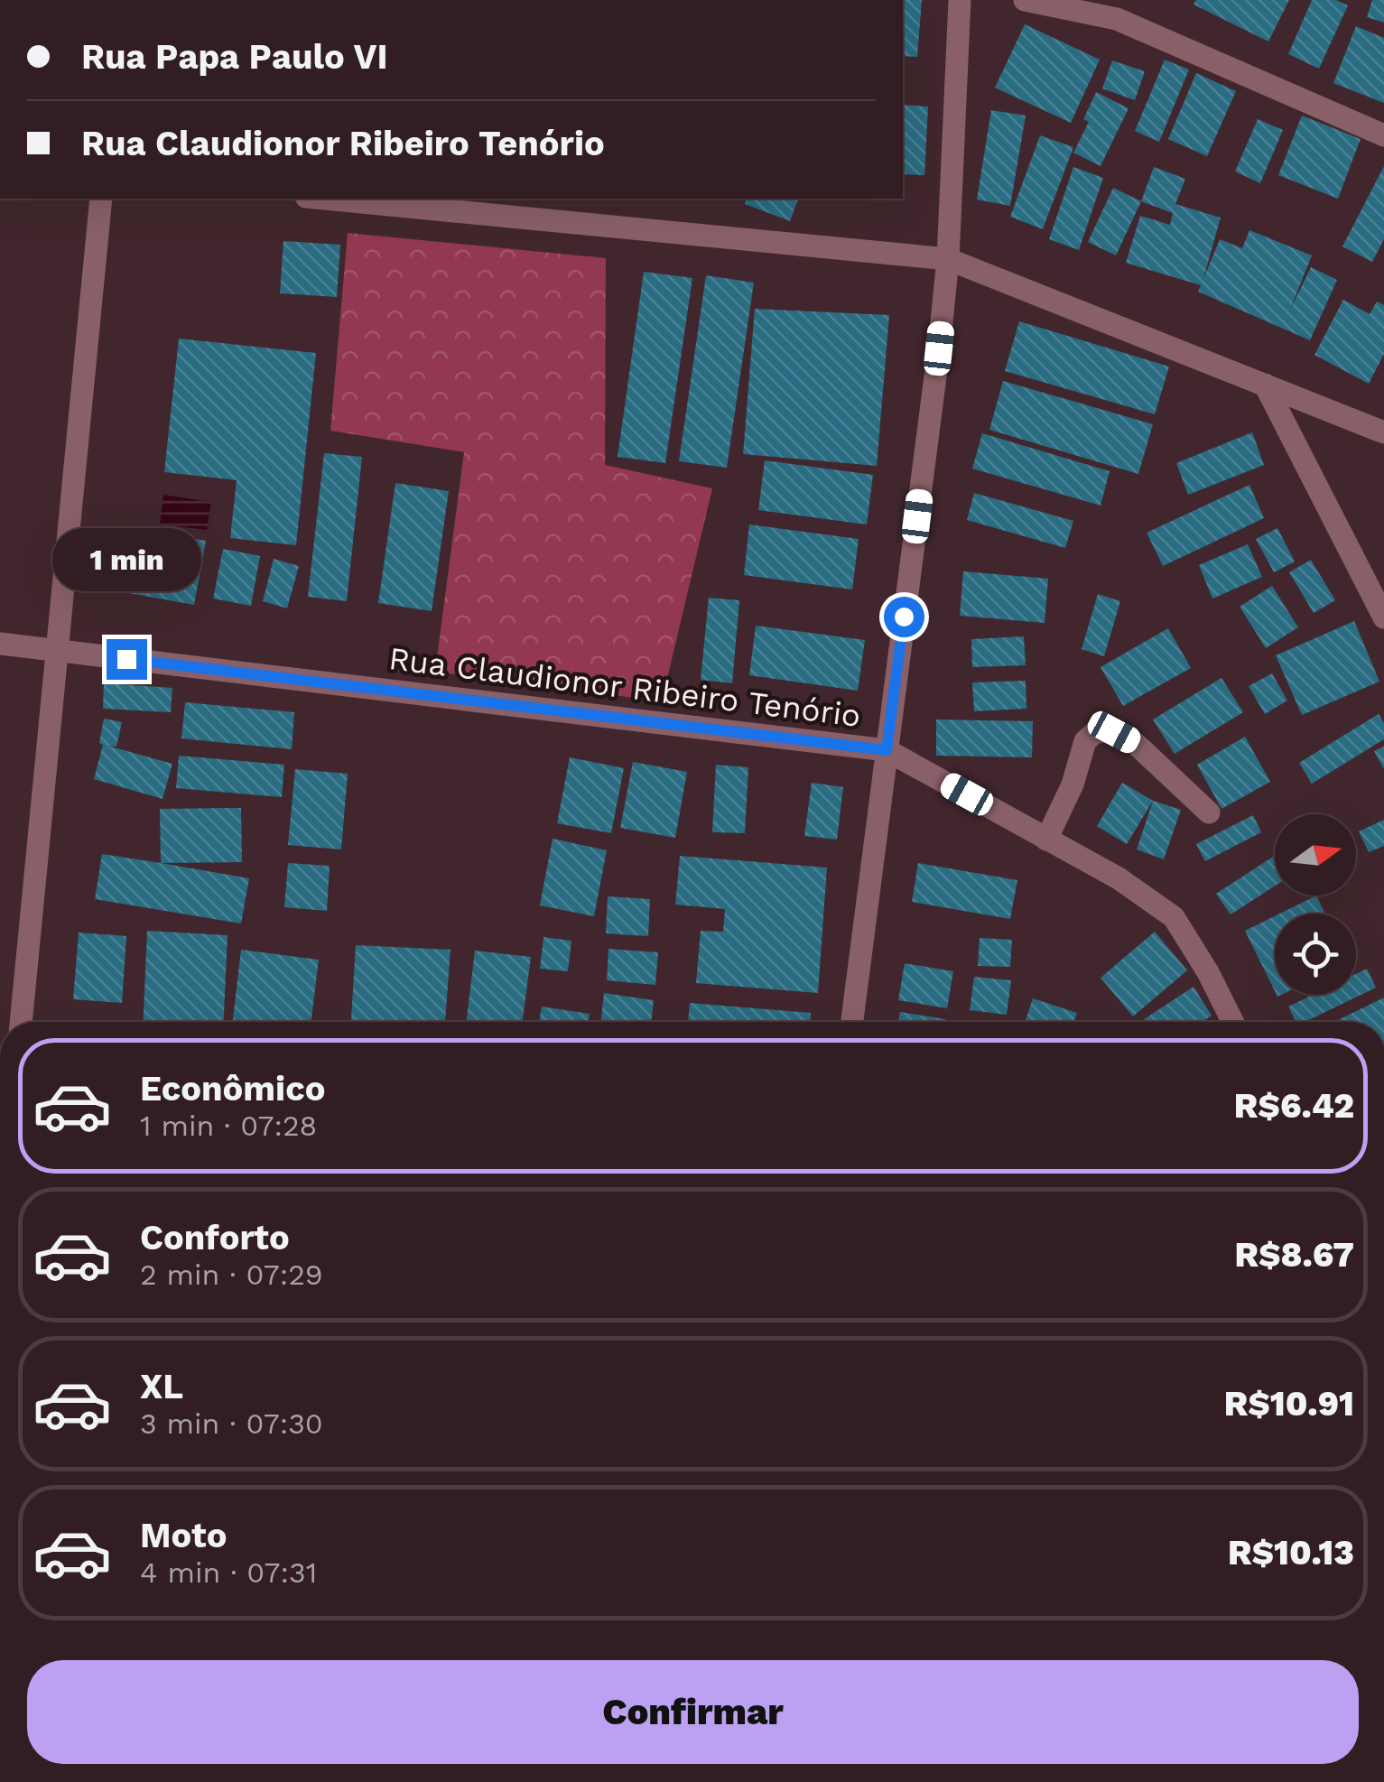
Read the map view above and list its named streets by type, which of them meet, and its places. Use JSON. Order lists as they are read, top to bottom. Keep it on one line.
{"streets":{"street":["Rua Claudionor Ribeiro Tenório"]},"north":"right","page":{"banner":["Rua Papa Paulo VI","Rua Claudionor Ribeiro Tenório"],"bubble":"1 min","list":[{"name":"Econômico","note":"1 min · 07:28","value":"R$6.42"},{"name":"Conforto","note":"2 min · 07:29","value":"R$8.67"},{"name":"XL","note":"3 min · 07:30","value":"R$10.91"},{"name":"Moto","note":"4 min · 07:31","value":"R$10.13"}],"buttons":"Confirmar"}}
